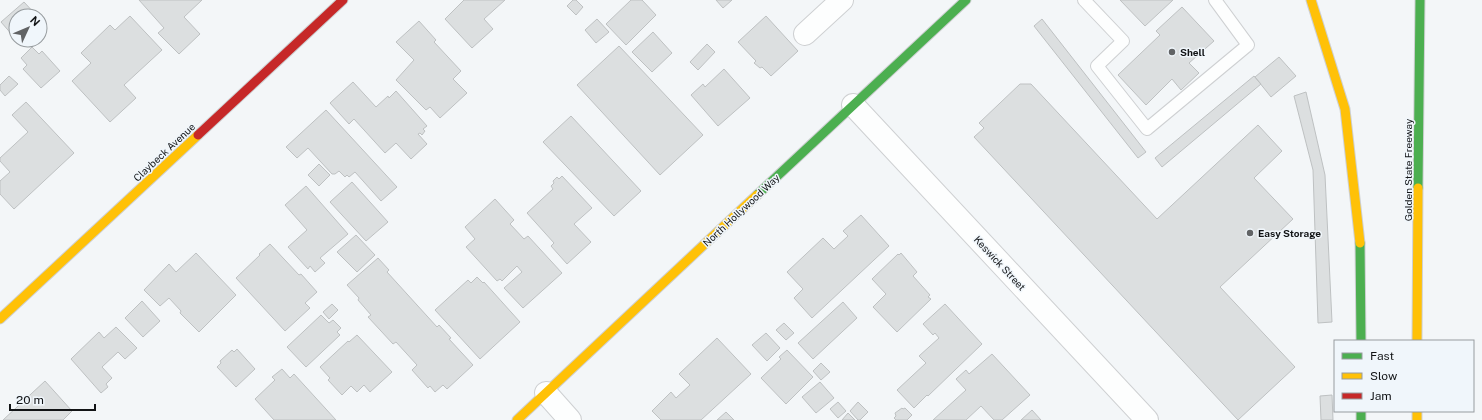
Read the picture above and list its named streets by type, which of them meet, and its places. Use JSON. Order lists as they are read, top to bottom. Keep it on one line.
{"streets":{"main road":["Claybeck Avenue","Golden State Freeway","North Hollywood Way"],"street":["Keswick Street"]},"crossings":[["North Hollywood Way","Keswick Street"]],"places":["Shell","Easy Storage"],"legend":["Fast","Slow","Jam"],"scale_bar":"20 m","north":"top right"}
